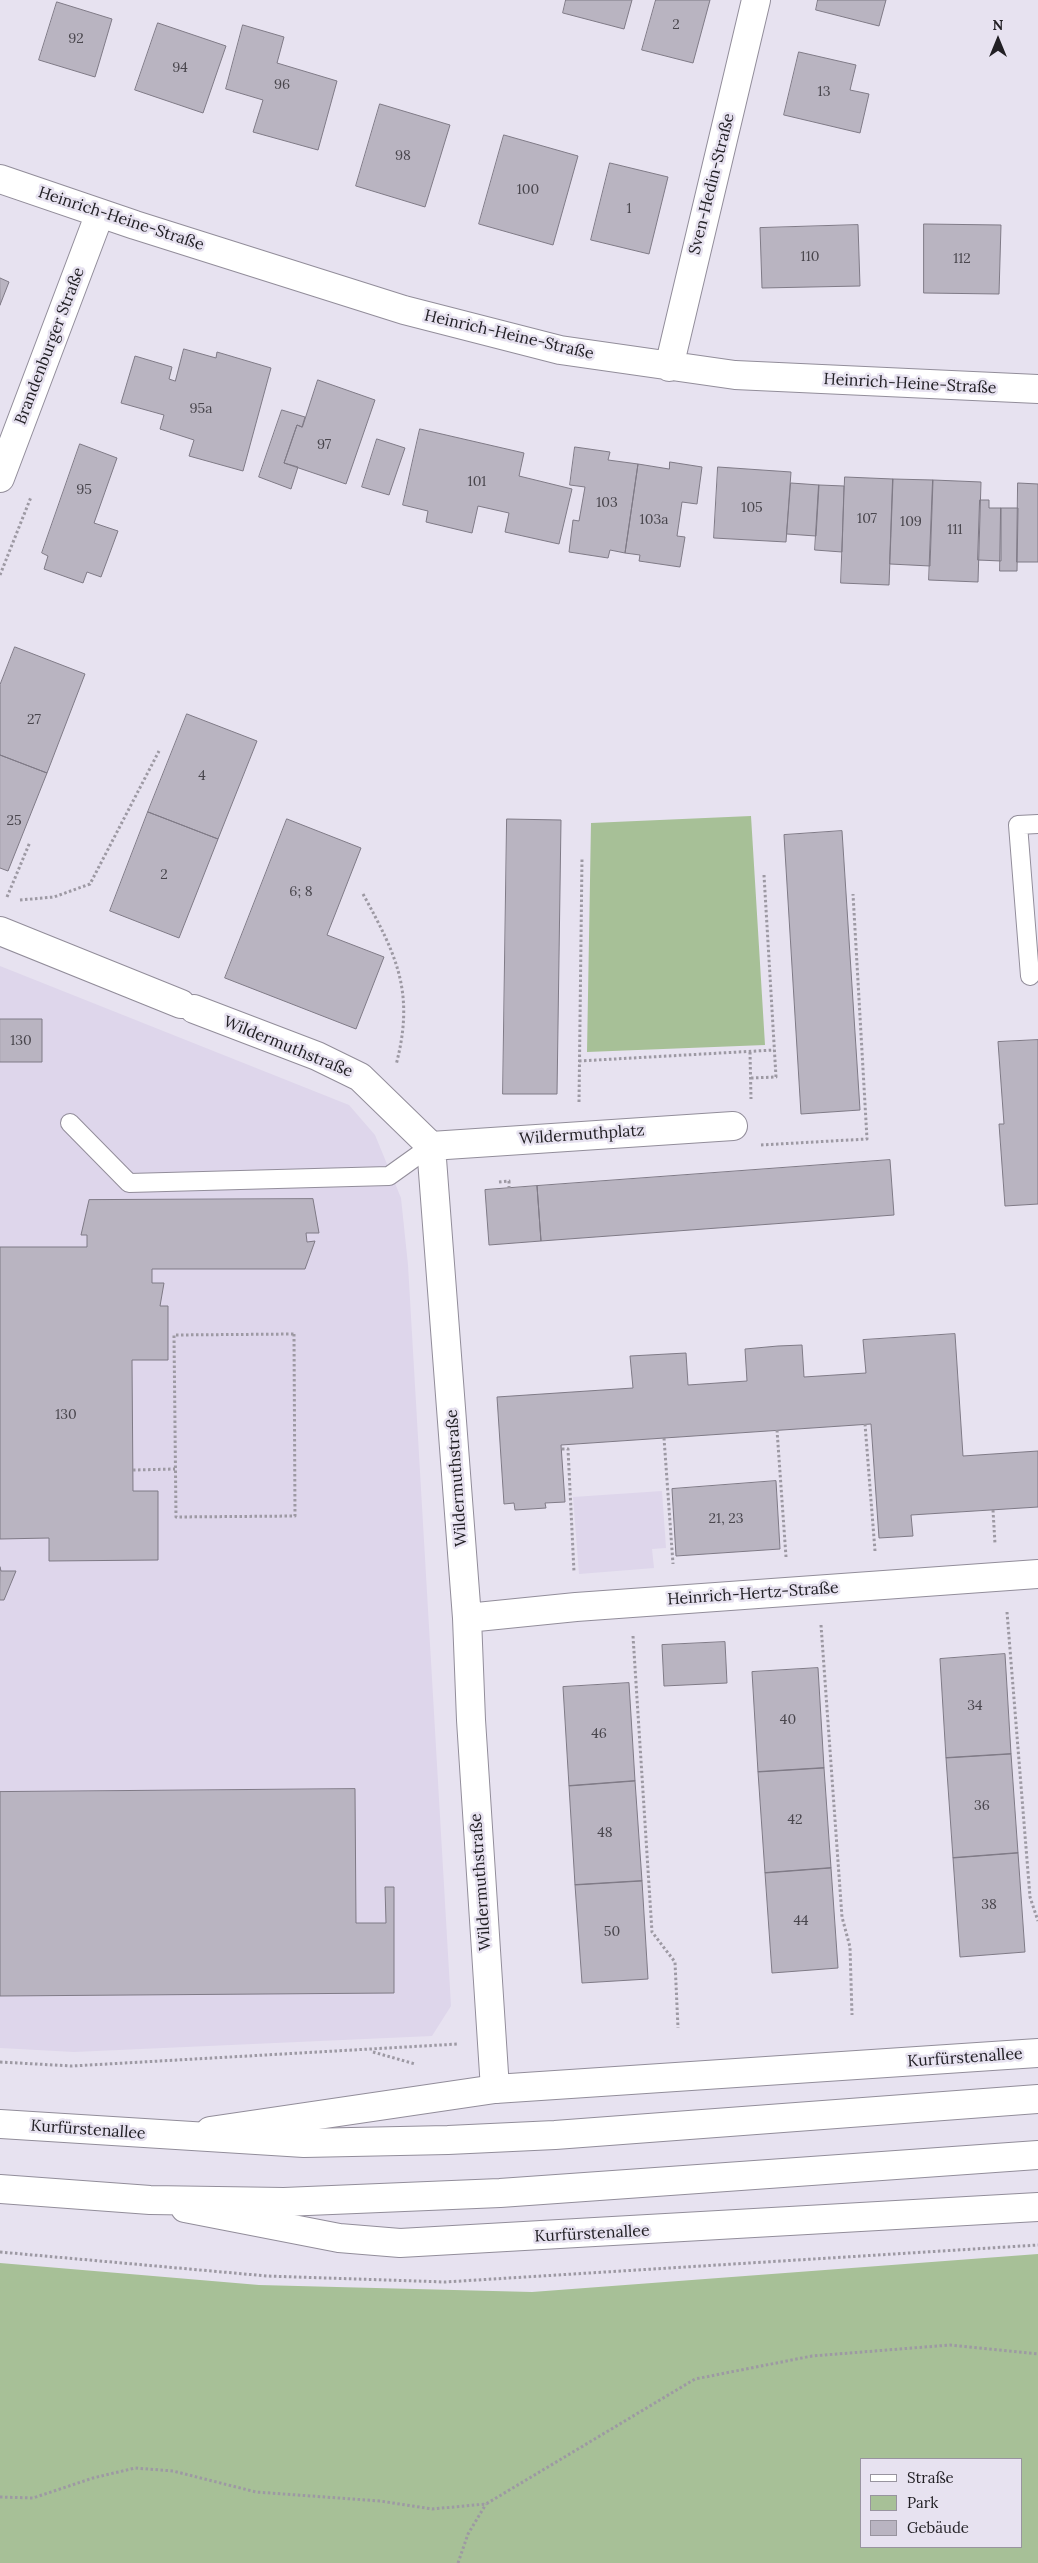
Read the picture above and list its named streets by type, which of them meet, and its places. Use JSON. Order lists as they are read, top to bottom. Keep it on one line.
{"streets":{"street":["Sven-Hedin-Straße","Heinrich-Heine-Straße","Brandenburger Straße","Wildermuthstraße","Wildermuthplatz","Heinrich-Hertz-Straße","Kurfürstenallee"]},"crossings":[["Sven-Hedin-Straße","Heinrich-Heine-Straße"],["Heinrich-Heine-Straße","Brandenburger Straße"],["Wildermuthstraße","Wildermuthplatz"],["Wildermuthstraße","Heinrich-Hertz-Straße"],["Wildermuthstraße","Kurfürstenallee"]],"house_numbers":["2","92","94","96","13","98","100","1","110","112","95a","97","101","95","103","105","107","103a","109","111","27","4","25","2","6; 8","130","130","21, 23","34","40","46","36","42","48","38","44","50"],"legend":["Straße","Park","Gebäude"],"north":"top"}
